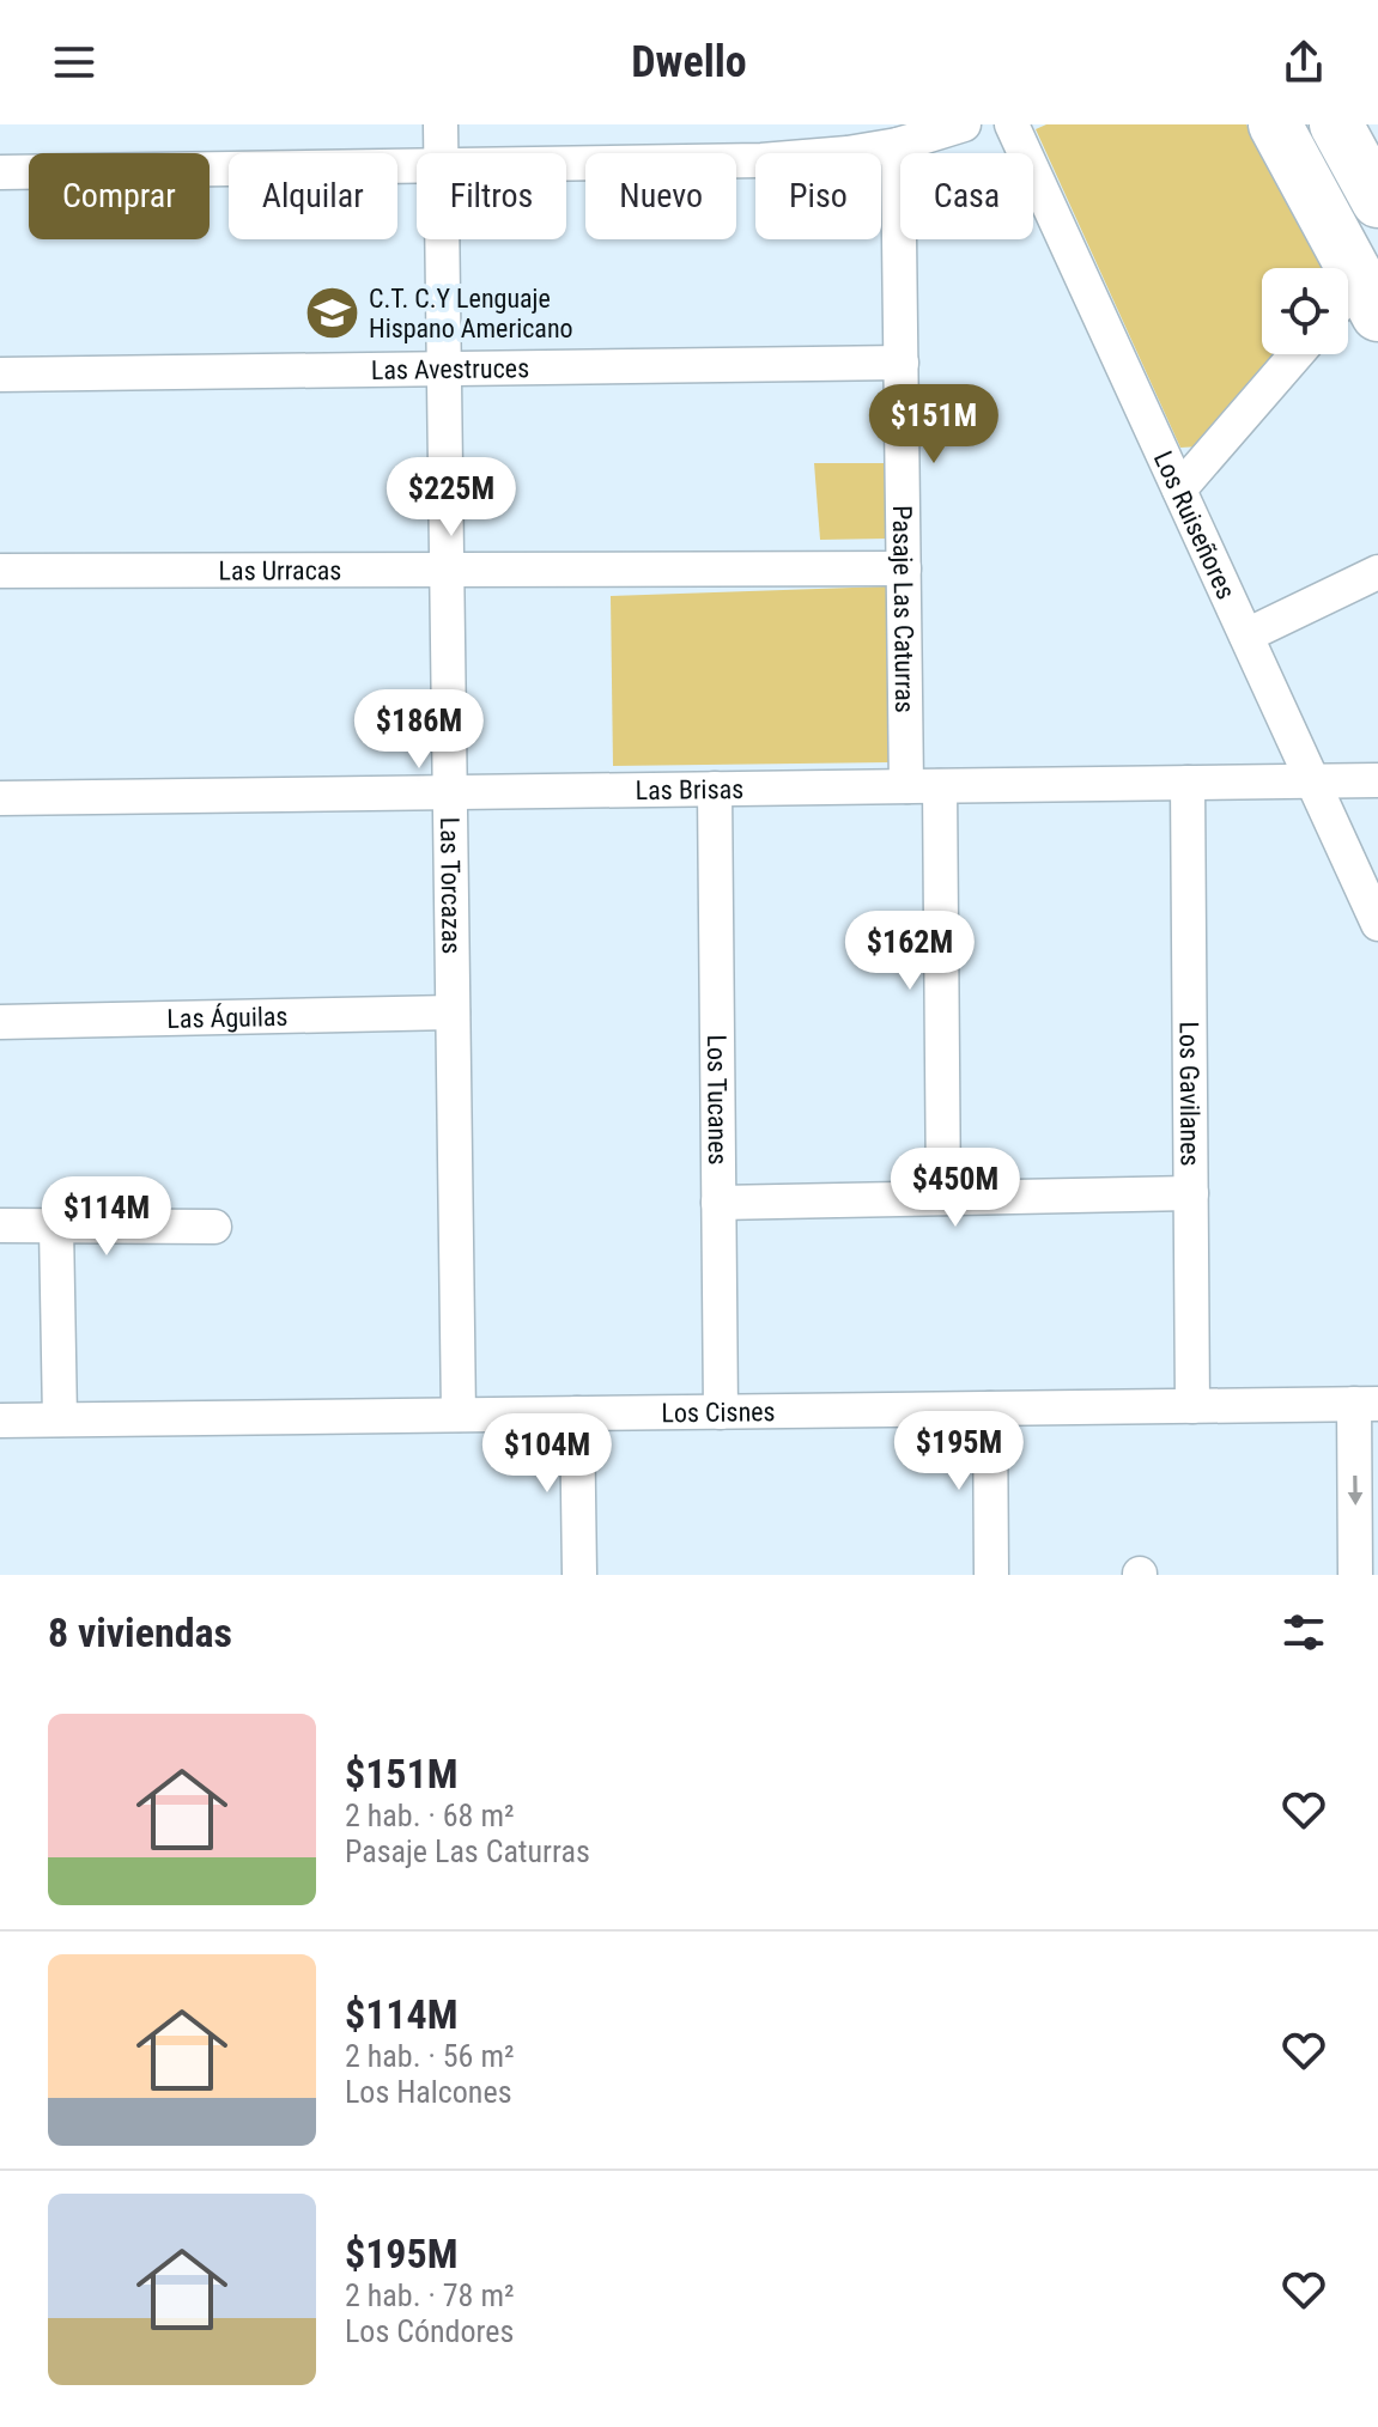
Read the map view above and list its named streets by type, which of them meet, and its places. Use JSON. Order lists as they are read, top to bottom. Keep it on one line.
{"streets":{"street":["Las Avestruces","Los Ruiseñores","Las Urracas","Pasaje Las Caturras","Las Brisas","Las Torcazas","Las Águilas","Los Gavilanes","Los Tucanes","Los Cisnes"]},"crossings":[["Las Avestruces","Pasaje Las Caturras"],["Las Avestruces","Las Torcazas"],["Los Ruiseñores","Las Brisas"],["Las Urracas","Pasaje Las Caturras"],["Las Urracas","Las Torcazas"],["Pasaje Las Caturras","Las Brisas"],["Las Brisas","Las Torcazas"],["Las Brisas","Los Gavilanes"],["Las Brisas","Los Tucanes"],["Las Torcazas","Las Águilas"],["Las Torcazas","Los Cisnes"],["Los Gavilanes","Los Cisnes"],["Los Tucanes","Los Cisnes"]],"places":{"school or university":["C.T. C.Y Lenguaje Hispano Americano"]},"page":{"header":"Dwello","chip":["Comprar","Alquilar","Filtros","Nuevo","Piso","Casa"],"price":["$151M","$225M","$186M","$162M","$450M","$114M","$195M","$104M"],"heading":"8 viviendas","list":[{"name":"$151M","note":"2 hab. · 68 m² · Pasaje Las Caturras"},{"name":"$114M","note":"2 hab. · 56 m² · Los Halcones"},{"name":"$195M","note":"2 hab. · 78 m² · Los Cóndores"}]}}
